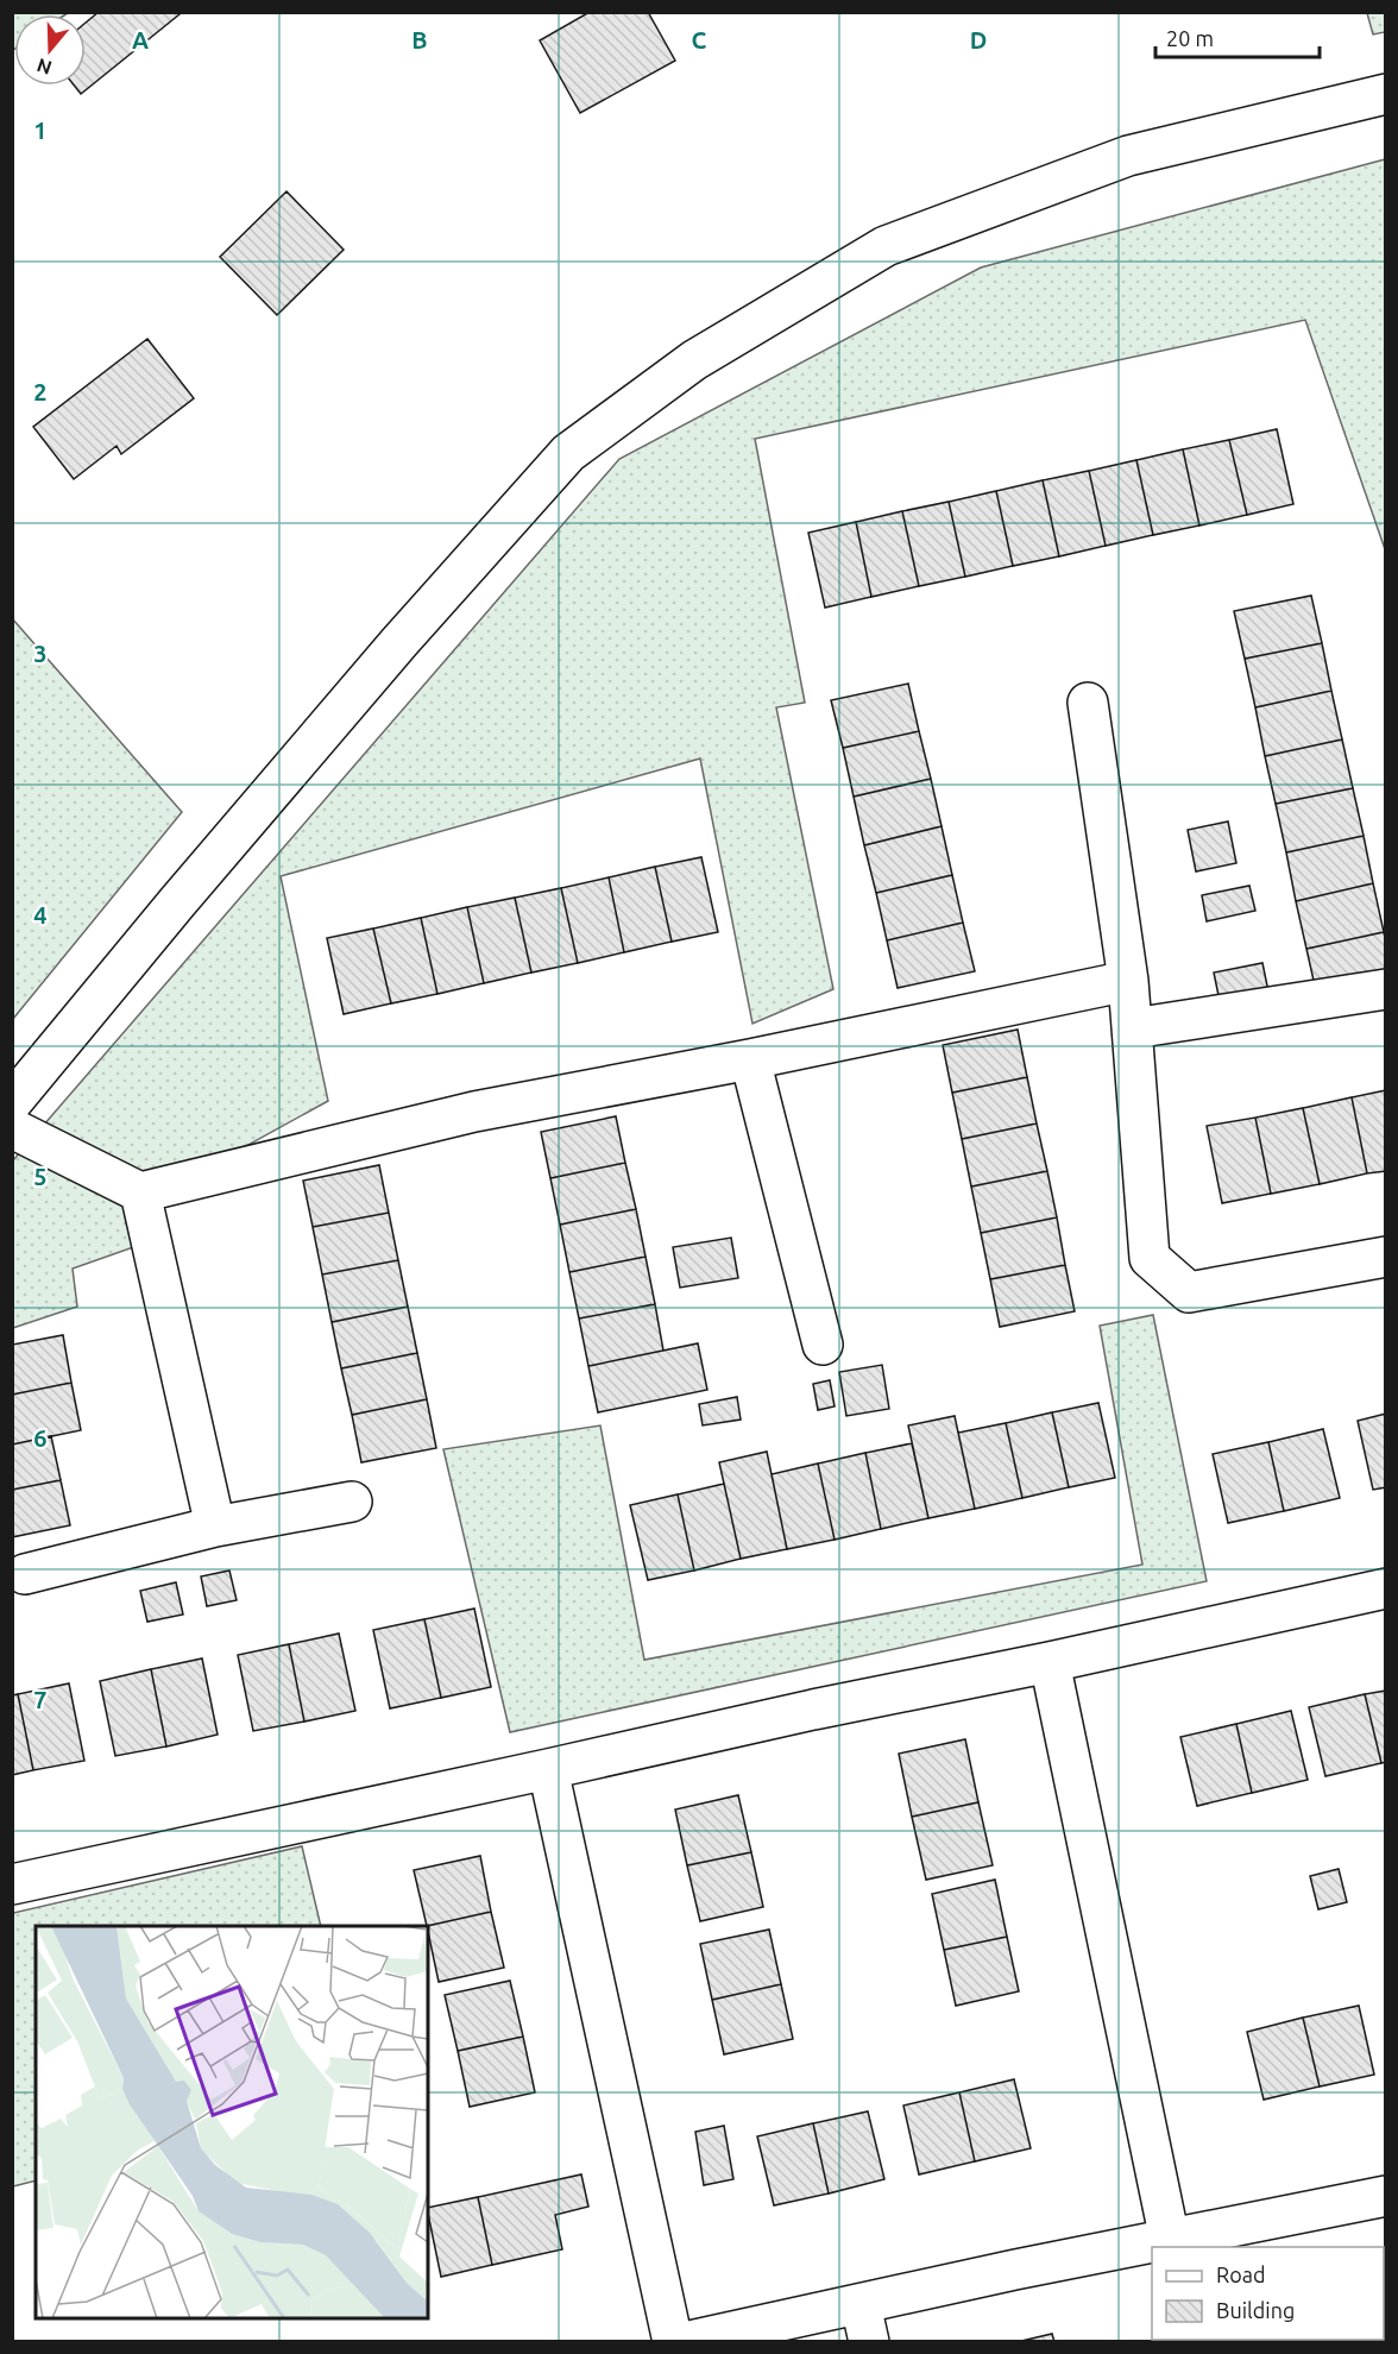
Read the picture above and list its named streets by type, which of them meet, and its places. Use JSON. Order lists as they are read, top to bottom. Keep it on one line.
{"legend":["Road","Building"],"scale_bar":"20 m","north":"bottom","grid":{"columns":["A","B","C","D"],"rows":["1","2","3","4","5","6","7"]}}
